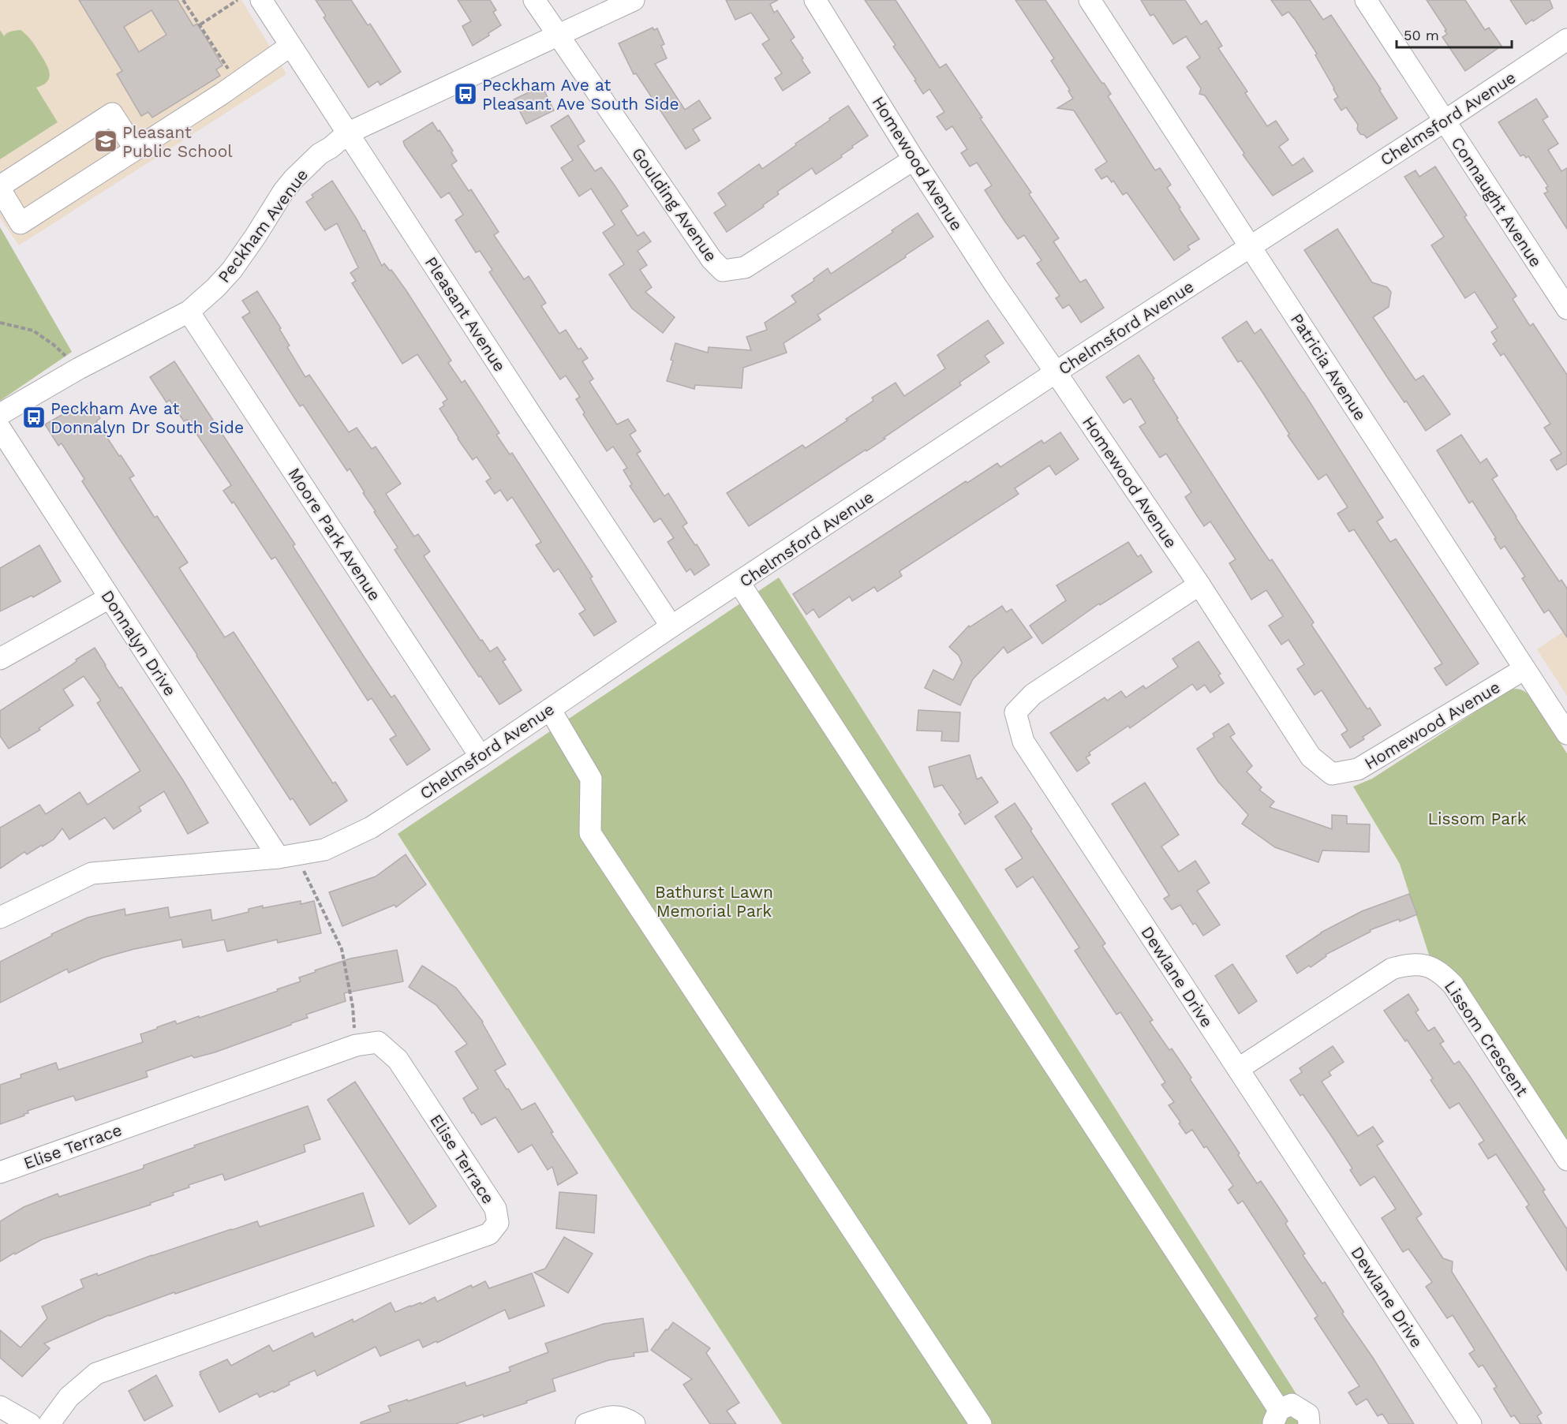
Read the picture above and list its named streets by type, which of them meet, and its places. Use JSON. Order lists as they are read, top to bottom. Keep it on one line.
{"streets":{"street":["Chelmsford Avenue","Homewood Avenue","Connaught Avenue","Goulding Avenue","Peckham Avenue","Pleasant Avenue","Patricia Avenue","Moore Park Avenue","Donnalyn Drive","Dewlane Drive","Lissom Crescent","Elise Terrace"]},"crossings":[["Chelmsford Avenue","Homewood Avenue"],["Chelmsford Avenue","Connaught Avenue"],["Chelmsford Avenue","Pleasant Avenue"],["Chelmsford Avenue","Patricia Avenue"],["Chelmsford Avenue","Moore Park Avenue"],["Chelmsford Avenue","Donnalyn Drive"],["Homewood Avenue","Goulding Avenue"],["Homewood Avenue","Patricia Avenue"],["Homewood Avenue","Dewlane Drive"],["Goulding Avenue","Peckham Avenue"],["Peckham Avenue","Pleasant Avenue"],["Peckham Avenue","Moore Park Avenue"],["Dewlane Drive","Lissom Crescent"]],"parks":["Lissom Park","Bathurst Lawn Memorial Park"],"places":{"bus stop":["Peckham Ave at Pleasant Ave South Side","Peckham Ave at Donnalyn Dr South Side"],"school or university":["Pleasant Public School"]},"scale_bar":"50 m"}
